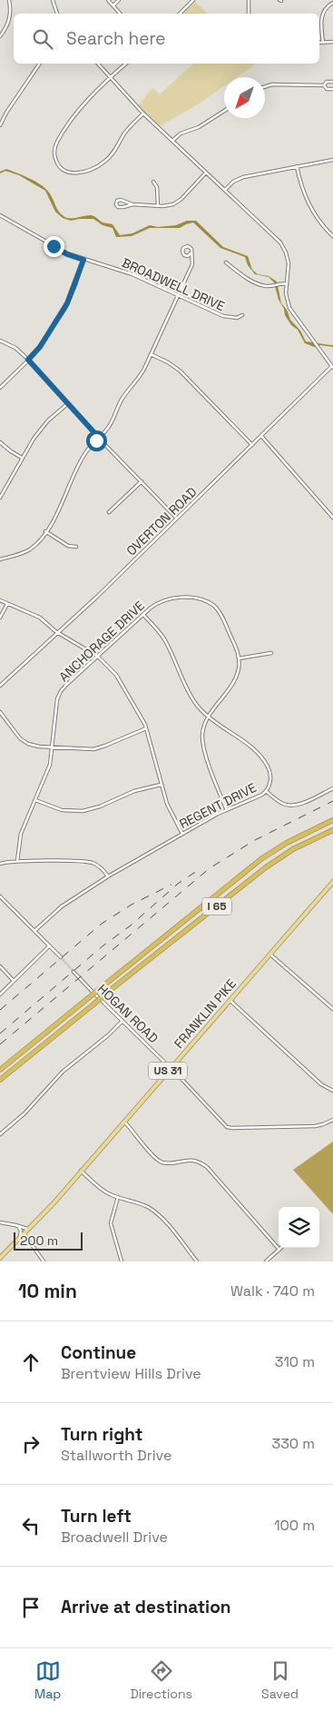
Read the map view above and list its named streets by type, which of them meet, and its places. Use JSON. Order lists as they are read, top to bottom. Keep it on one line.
{"streets":{"highway":["I 65"],"main road":["FRANKLIN PIKE","US 31"],"street":["BROADWELL DRIVE","OVERTON ROAD","ANCHORAGE DRIVE","REGENT DRIVE","HOGAN ROAD"]},"crossings":[["ANCHORAGE DRIVE","REGENT DRIVE"],["HOGAN ROAD","FRANKLIN PIKE"]],"scale_bar":"200 m","north":"bottom left","page":{"search":"Search here","scale":"200 m","heading":["10 min","Walk · 740 m"],"list":[["Continue","Brentview Hills Drive","310 m"],["Turn right","Stallworth Drive","330 m"],["Turn left","Broadwell Drive","100 m"],"Arrive at destination"],"nav":["Map","Directions","Saved"]}}
